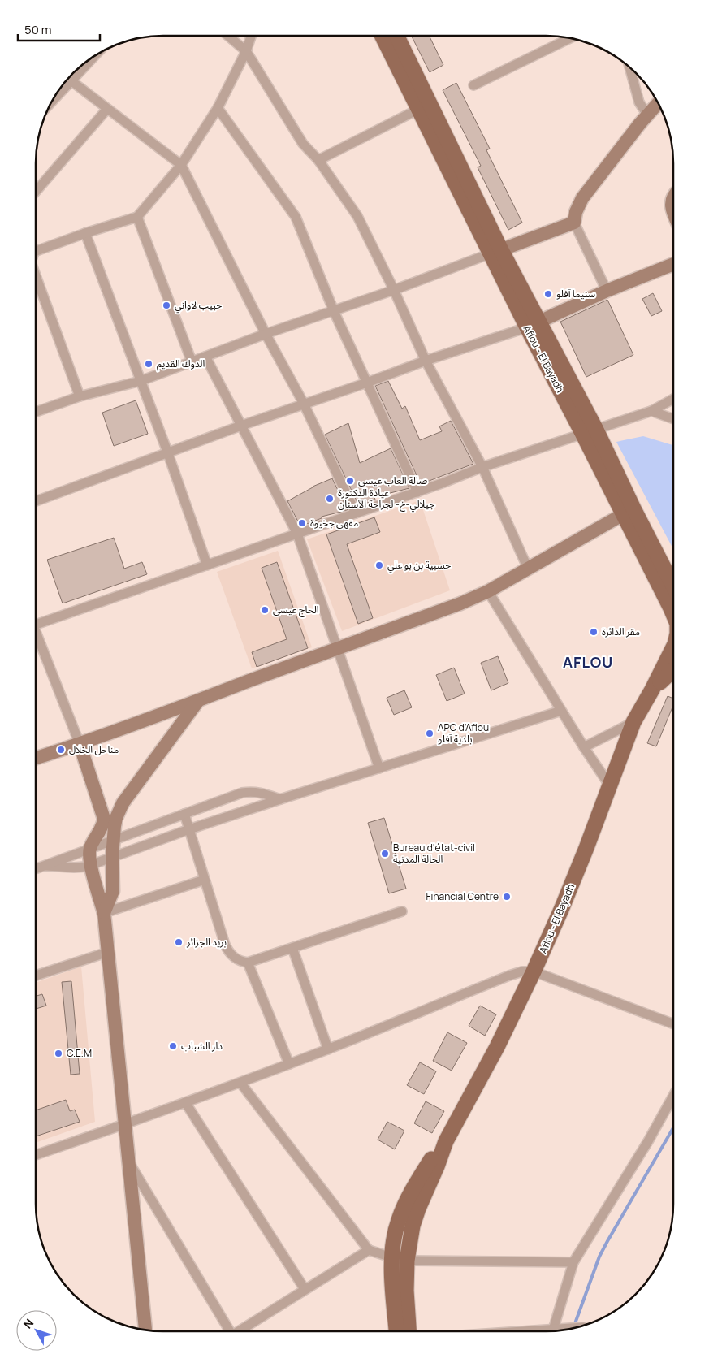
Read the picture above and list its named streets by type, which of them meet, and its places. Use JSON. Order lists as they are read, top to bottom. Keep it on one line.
{"streets":{"main road":["Aflou - El Bayadh"]},"districts":["AFLOU"],"places":["سنيما آفلو","حبيب لاواني","الدوك القديم","صالة العاب عيسى","عيادة الدكتورة جيلالي-خ- لجراحة الأسنان","مقهى جخيوة","حسبية بن بو علي","الحاج عيسى","مقر الدائرة","APC d'Aflou بلدية آفلو","مناحل الخلال","Bureau d'état-civil الحالة المدنية","Financial Centre","بريد الجزائر","دار الشباب","C.E.M"],"scale_bar":"50 m","north":"top left"}
